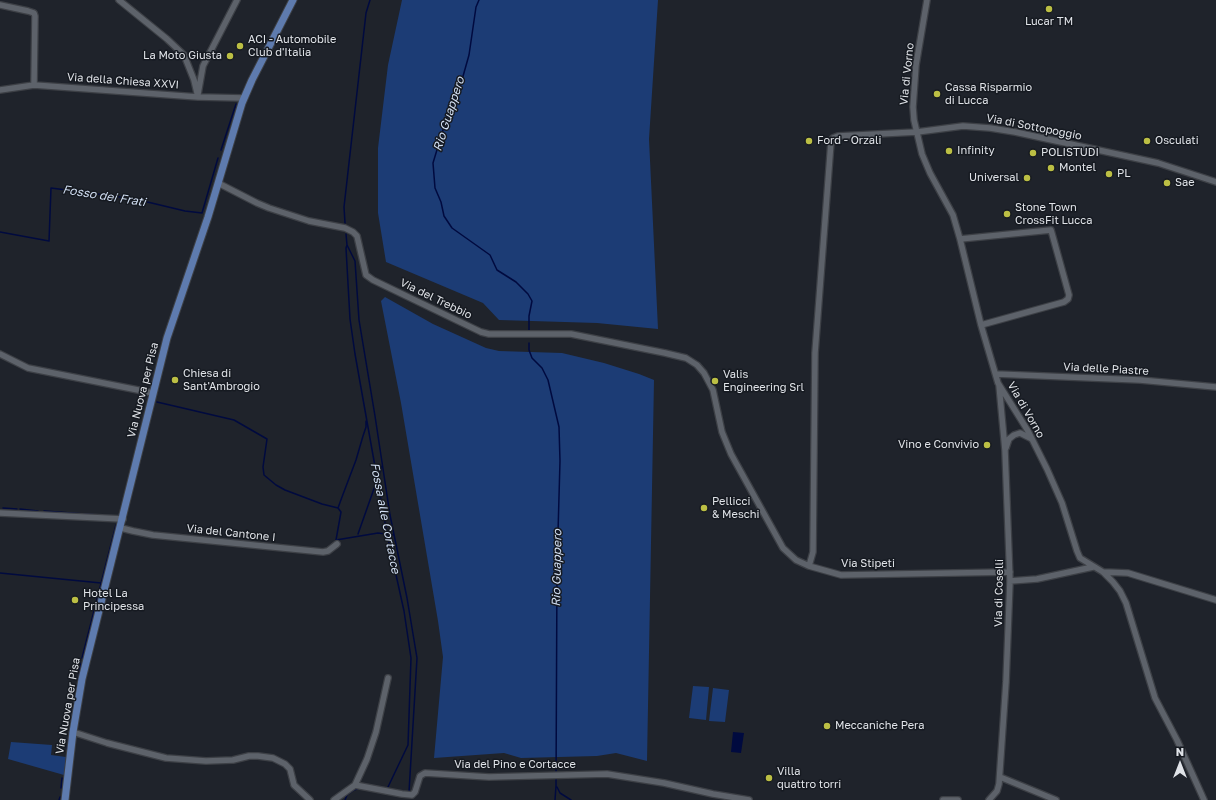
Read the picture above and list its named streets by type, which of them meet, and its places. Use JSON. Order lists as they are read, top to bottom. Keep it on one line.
{"streets":{"main road":["Via Nuova per Pisa"],"street":["Via di Vorno","Via della Chiesa XXVI","Via di Sottopoggio","Via del Trebbio","Via delle Piastre","Via del Cantone I","Via Stipeti","Via di Coselli","Via del Pino e Cortacce"]},"crossings":[["Via di Vorno","Via di Sottopoggio"],["Via di Vorno","Via delle Piastre"],["Via di Vorno","Via di Coselli"],["Via della Chiesa XXVI","Via Nuova per Pisa"],["Via di Sottopoggio","Via Stipeti"],["Via del Trebbio","Via Nuova per Pisa"],["Via del Trebbio","Via Stipeti"],["Via Nuova per Pisa","Via del Cantone I"],["Via Stipeti","Via di Coselli"]],"water":["Rio Guappero","Fosso dei Frati","Fossa alle Cortacce"],"places":["Lucar TM","ACI - Automobile Club d'Italia","La Moto Giusta","Cassa Risparmio di Lucca","Ford - Orzali","Osculati","Infinity","POLISTUDI","Montel","PL","Universal","Sae","Stone Town CrossFit Lucca","Chiesa di Sant'Ambrogio","Valis Engineering Srl","Vino e Convivio","Pellicci & Meschi","Hotel La Principessa","Meccaniche Pera","Villa quattro torri"],"north":"top"}
